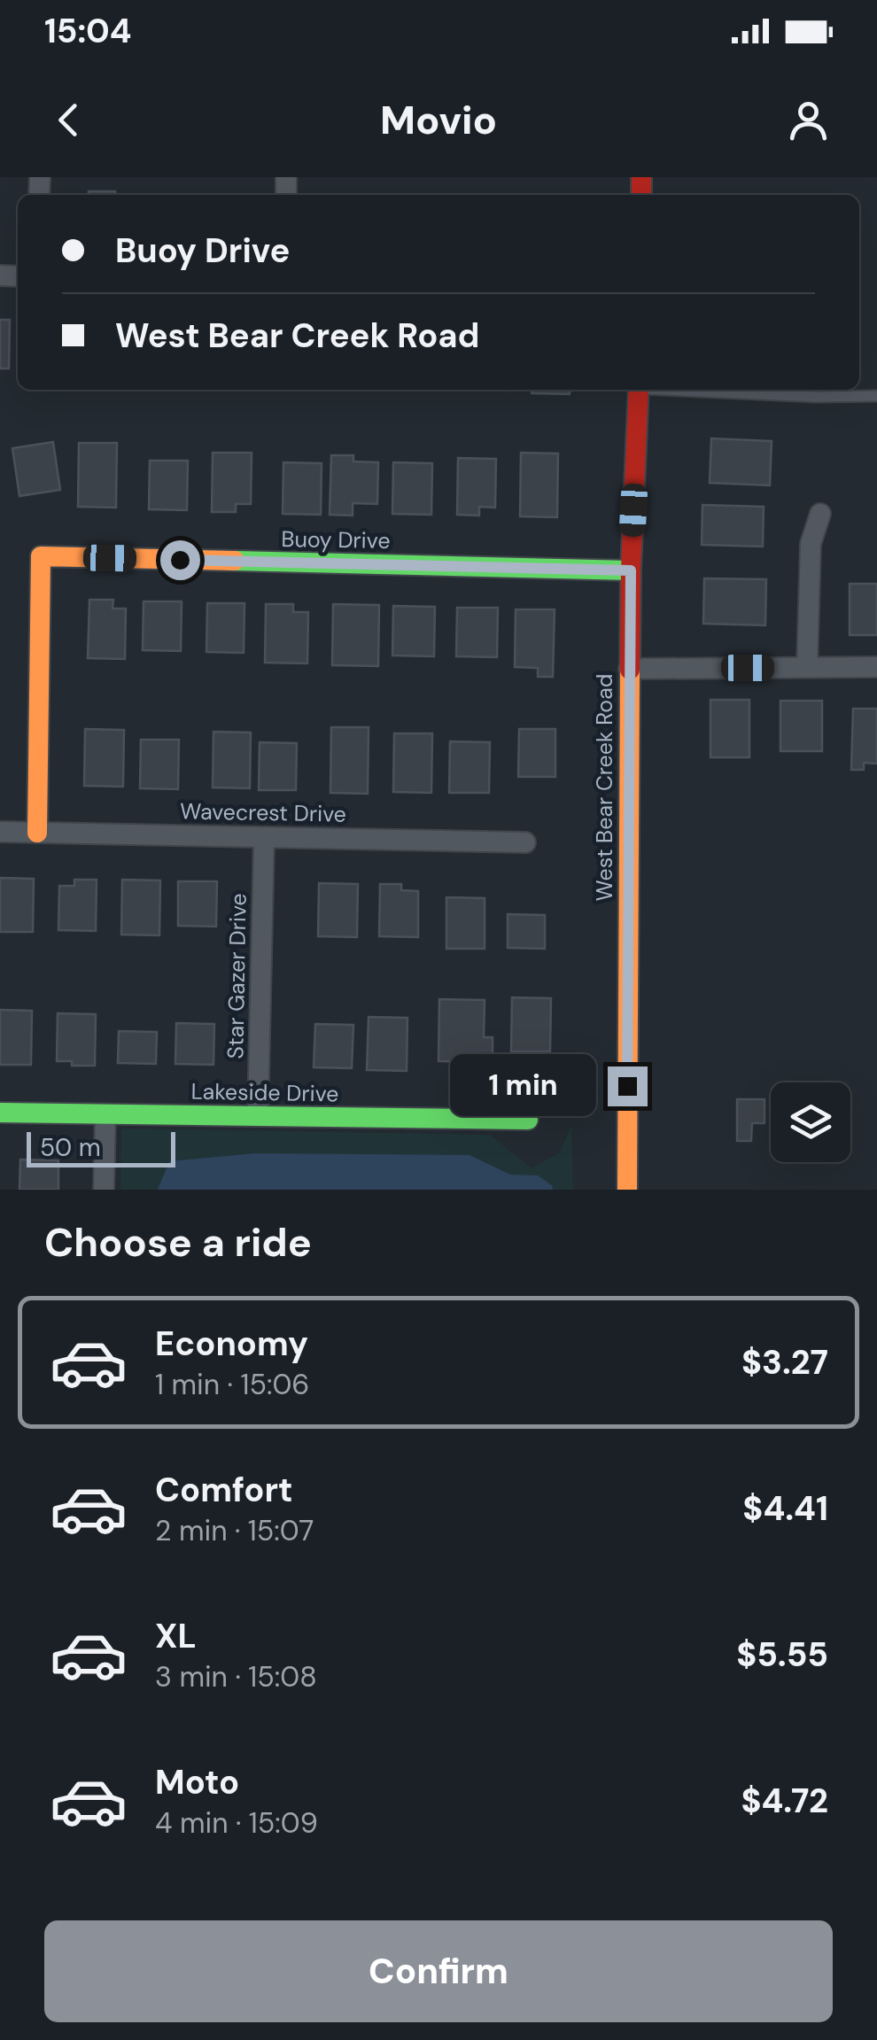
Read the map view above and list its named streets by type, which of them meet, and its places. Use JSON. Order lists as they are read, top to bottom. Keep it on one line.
{"streets":{"street":["Buoy Drive","West Bear Creek Road","Wavecrest Drive","Star Gazer Drive","Lakeside Drive"]},"crossings":[["Buoy Drive","West Bear Creek Road"],["Buoy Drive","Wavecrest Drive"],["Wavecrest Drive","Star Gazer Drive"],["Star Gazer Drive","Lakeside Drive"]],"scale_bar":"50 m","page":{"status":"15:04","header":"Movio","banner":["Buoy Drive","West Bear Creek Road"],"bubble":"1 min","scale":"50 m","heading":"Choose a ride","list":[{"name":"Economy","note":"1 min · 15:06","value":"$3.27"},{"name":"Comfort","note":"2 min · 15:07","value":"$4.41"},{"name":"XL","note":"3 min · 15:08","value":"$5.55"},{"name":"Moto","note":"4 min · 15:09","value":"$4.72"}],"buttons":"Confirm"}}
